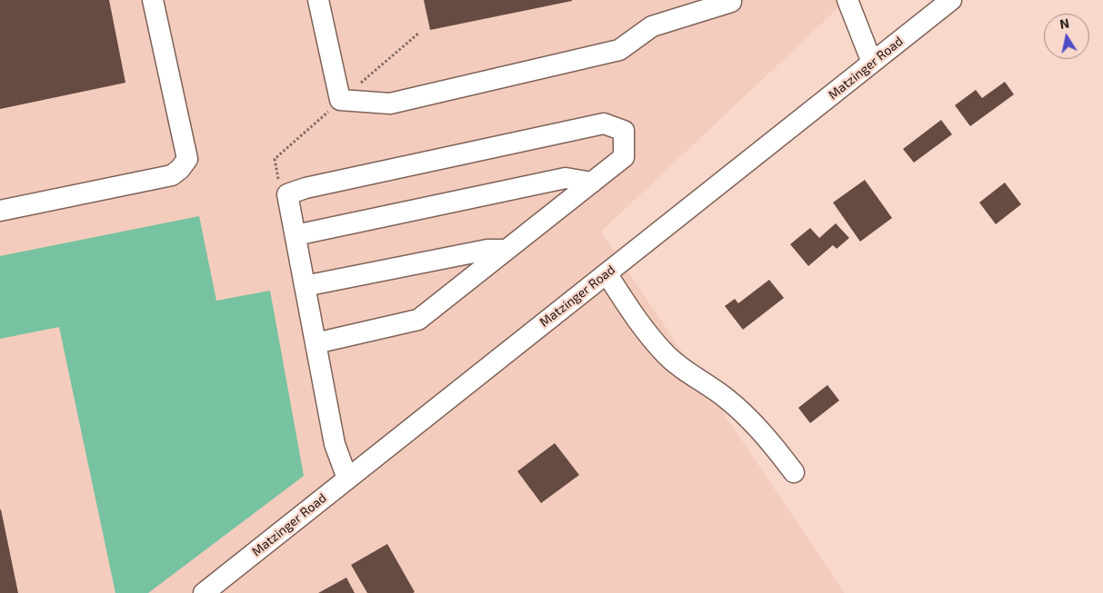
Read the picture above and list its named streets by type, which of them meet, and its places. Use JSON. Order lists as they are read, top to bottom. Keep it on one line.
{"streets":{"street":["Matzinger Road"]},"north":"top"}
